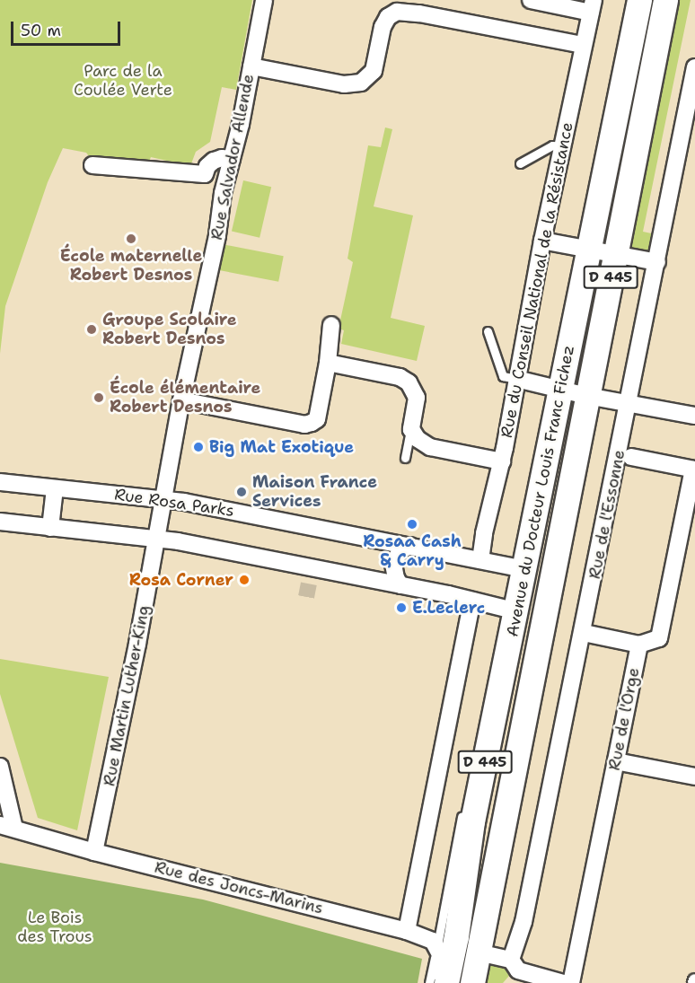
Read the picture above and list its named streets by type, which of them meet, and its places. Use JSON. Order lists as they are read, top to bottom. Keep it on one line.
{"streets":{"main road":["D 445","Avenue du Docteur Louis Franc Fichez"],"street":["Rue Salvador Allende","Rue du Conseil National de la Résistance","Rue Rosa Parks","Rue de l'Essonne","Rue Martin Luther-King","Rue de l'Orge","Rue des Joncs-Marins"]},"crossings":[["Rue Salvador Allende","Rue Rosa Parks"],["Rue Salvador Allende","Rue Martin Luther-King"],["Rue du Conseil National de la Résistance","Rue Rosa Parks"],["Avenue du Docteur Louis Franc Fichez","Rue Rosa Parks"],["Rue Rosa Parks","Rue Martin Luther-King"],["Rue Martin Luther-King","Rue des Joncs-Marins"]],"parks":["Parc de la Coulée Verte","Le Bois des Trous"],"places":["École maternelle Robert Desnos","Groupe Scolaire Robert Desnos","École élémentaire Robert Desnos","Big Mat Exotique","Maison France Services","Rosaa Cash & Carry","Rosa Corner","E.Leclerc"],"scale_bar":"50 m"}
